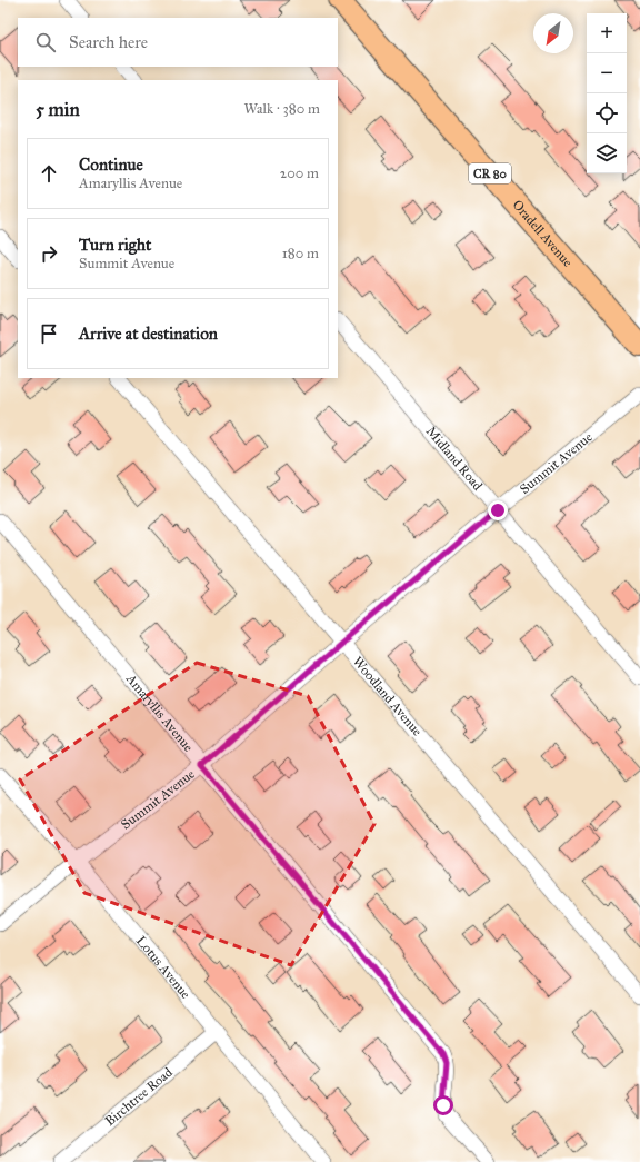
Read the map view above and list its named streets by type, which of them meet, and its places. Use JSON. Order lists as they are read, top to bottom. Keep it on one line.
{"streets":{"main road":["CR 80","Oradell Avenue"],"street":["Midland Road","Summit Avenue","Woodland Avenue","Amaryllis Avenue","Lotus Avenue","Birchtree Road"]},"crossings":[["Midland Road","Summit Avenue"],["Summit Avenue","Woodland Avenue"],["Summit Avenue","Amaryllis Avenue"],["Summit Avenue","Lotus Avenue"],["Lotus Avenue","Birchtree Road"]],"north":"bottom left","page":{"map_buttons":["+","−"],"search":"Search here","heading":["5 min","Walk · 380 m"],"list":[["Continue","Amaryllis Avenue","200 m"],["Turn right","Summit Avenue","180 m"],"Arrive at destination"]}}
